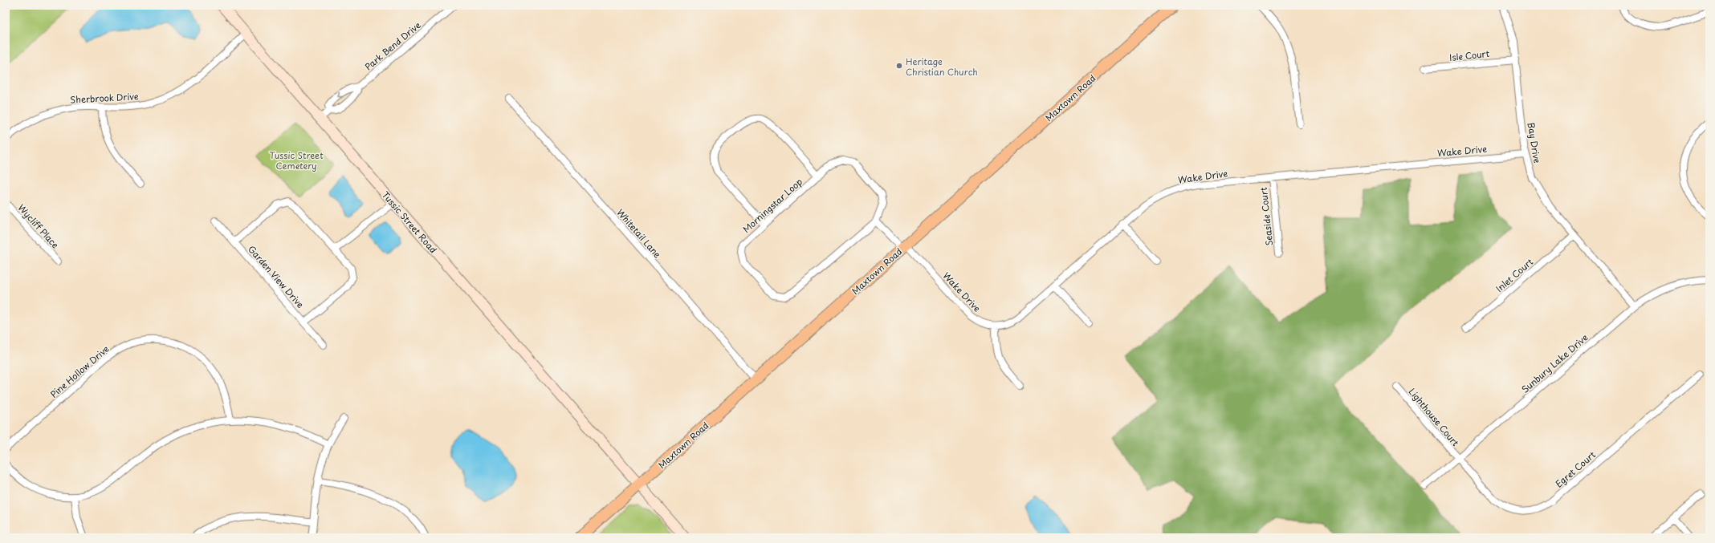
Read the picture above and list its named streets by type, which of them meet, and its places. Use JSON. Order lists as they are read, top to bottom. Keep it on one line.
{"streets":{"main road":["Maxtown Road","Tussic Street Road"],"street":["Park Bend Drive","Isle Court","Sherbrook Drive","Bay Drive","Wake Drive","Morningstar Loop","Seaside Court","Wycliff Place","Whitetail Lane","Inlet Court","Garden View Drive","Sunbury Lake Drive","Pine Hollow Drive","Lighthouse Court","Egret Court"]},"crossings":[["Park Bend Drive","Tussic Street Road"],["Isle Court","Bay Drive"],["Sherbrook Drive","Tussic Street Road"],["Maxtown Road","Wake Drive"],["Maxtown Road","Tussic Street Road"],["Maxtown Road","Whitetail Lane"],["Bay Drive","Wake Drive"],["Bay Drive","Inlet Court"],["Bay Drive","Sunbury Lake Drive"],["Wake Drive","Seaside Court"],["Sunbury Lake Drive","Lighthouse Court"],["Sunbury Lake Drive","Egret Court"],["Lighthouse Court","Egret Court"]],"parks":["Tussic Street Cemetery"],"places":["Heritage Christian Church"]}
